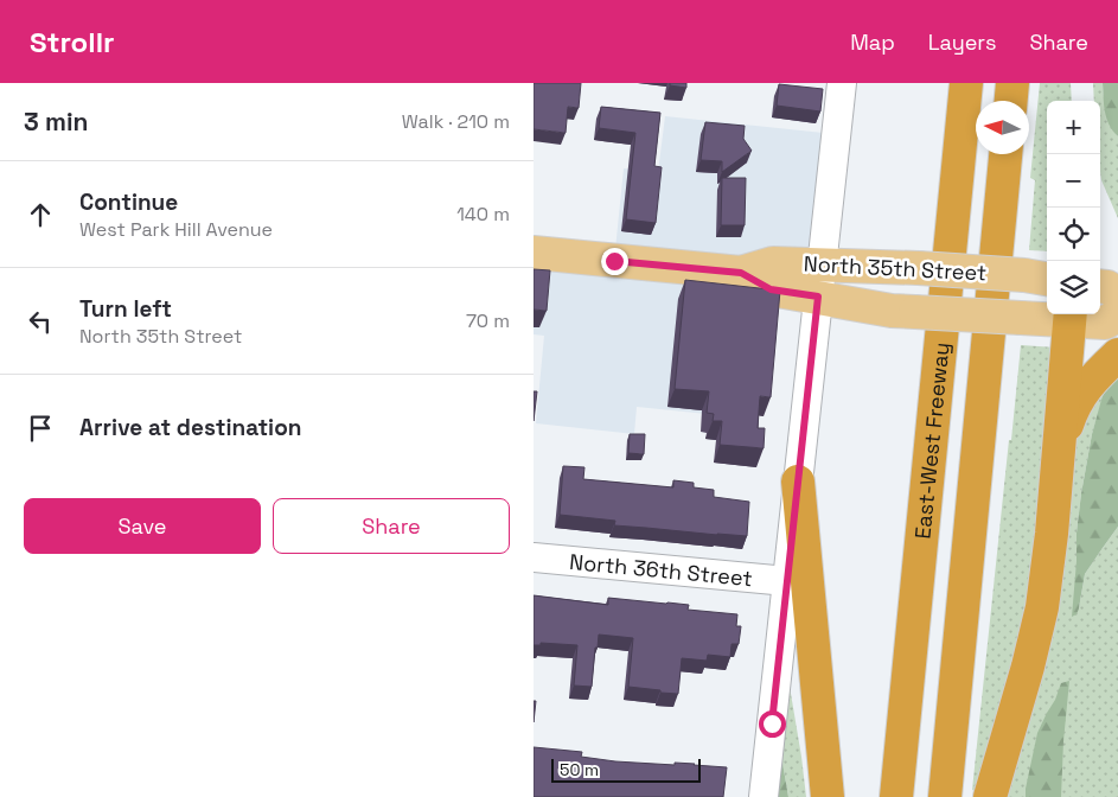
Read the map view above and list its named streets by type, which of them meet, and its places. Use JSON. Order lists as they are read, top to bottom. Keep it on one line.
{"streets":{"highway":["East-West Freeway"],"main road":["North 35th Street"],"street":["North 36th Street"]},"scale_bar":"50 m","north":"left","page":{"header":"Strollr","nav":["Map","Layers","Share"],"heading":["3 min","Walk · 210 m"],"map_buttons":["+","−"],"list":[["Continue","West Park Hill Avenue","140 m"],["Turn left","North 35th Street","70 m"],"Arrive at destination"],"buttons":["Save","Share"],"scale":"50 m"}}
